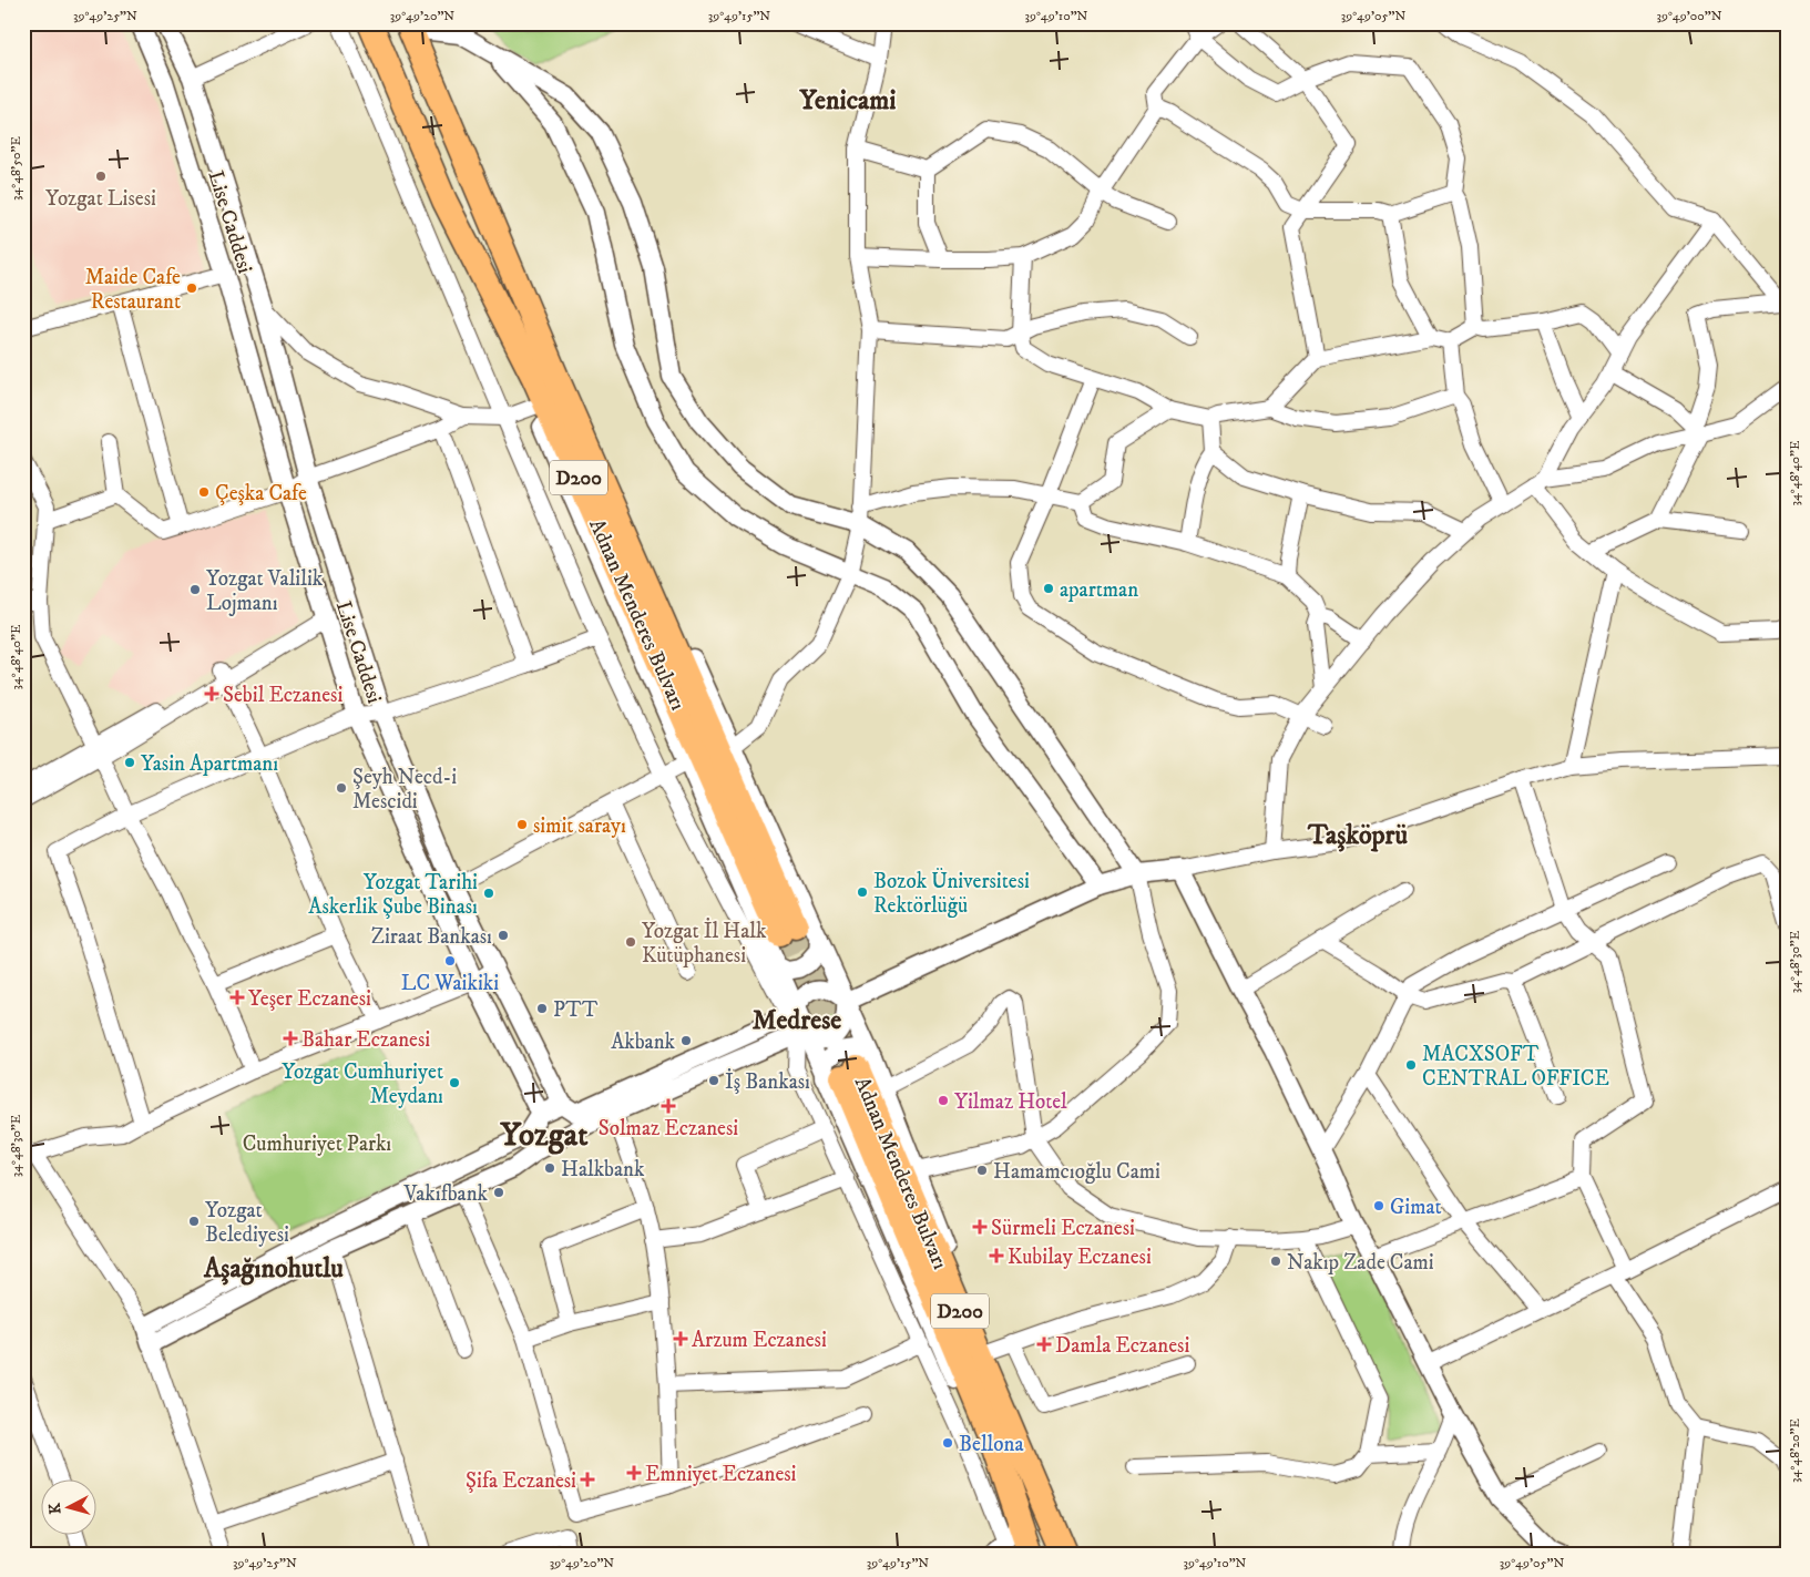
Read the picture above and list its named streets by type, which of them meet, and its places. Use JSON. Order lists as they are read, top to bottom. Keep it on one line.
{"streets":{"highway":["D200","Adnan Menderes Bulvarı"],"street":["Lise Caddesi"]},"districts":["Yenicami","Taşköprü","Medrese","Yozgat","Aşağınohutlu"],"parks":["Cumhuriyet Parkı"],"places":{"other":["Yozgat Lisesi","Maide Cafe Restaurant","Çeşka Cafe","apartman","Yozgat Valilik Lojmanı","Yasin Apartmanı","Şeyh Necd-i Mescidi","simit sarayı","Bozok Üniversitesi Rektörlüğü","Yozgat Tarihi Askerlik Şube Binası","Ziraat Bankası","Yozgat İl Halk Kütüphanesi","LC Waikiki","PTT","Akbank","MACXSOFT CENTRAL OFFICE","İş Bankası","Yozgat Cumhuriyet Meydanı","Yilmaz Hotel","Halkbank","Hamamcıoğlu Cami","Vakıfbank","Gimat","Yozgat Belediyesi","Nakıp Zade Cami","Bellona"],"health":["Sebil Eczanesi","Yeşer Eczanesi","Bahar Eczanesi","Solmaz Eczanesi","Sürmeli Eczanesi","Kubilay Eczanesi","Arzum Eczanesi","Damla Eczanesi","Emniyet Eczanesi","Şifa Eczanesi"]},"north":"left","coordinates":["39°49'25\"N","39°49'20\"N","39°49'15\"N","39°49'10\"N","39°49'05\"N","39°49'00\"N","34°48'50\"E","34°48'40\"E","34°48'30\"E","34°48'20\"E"]}
